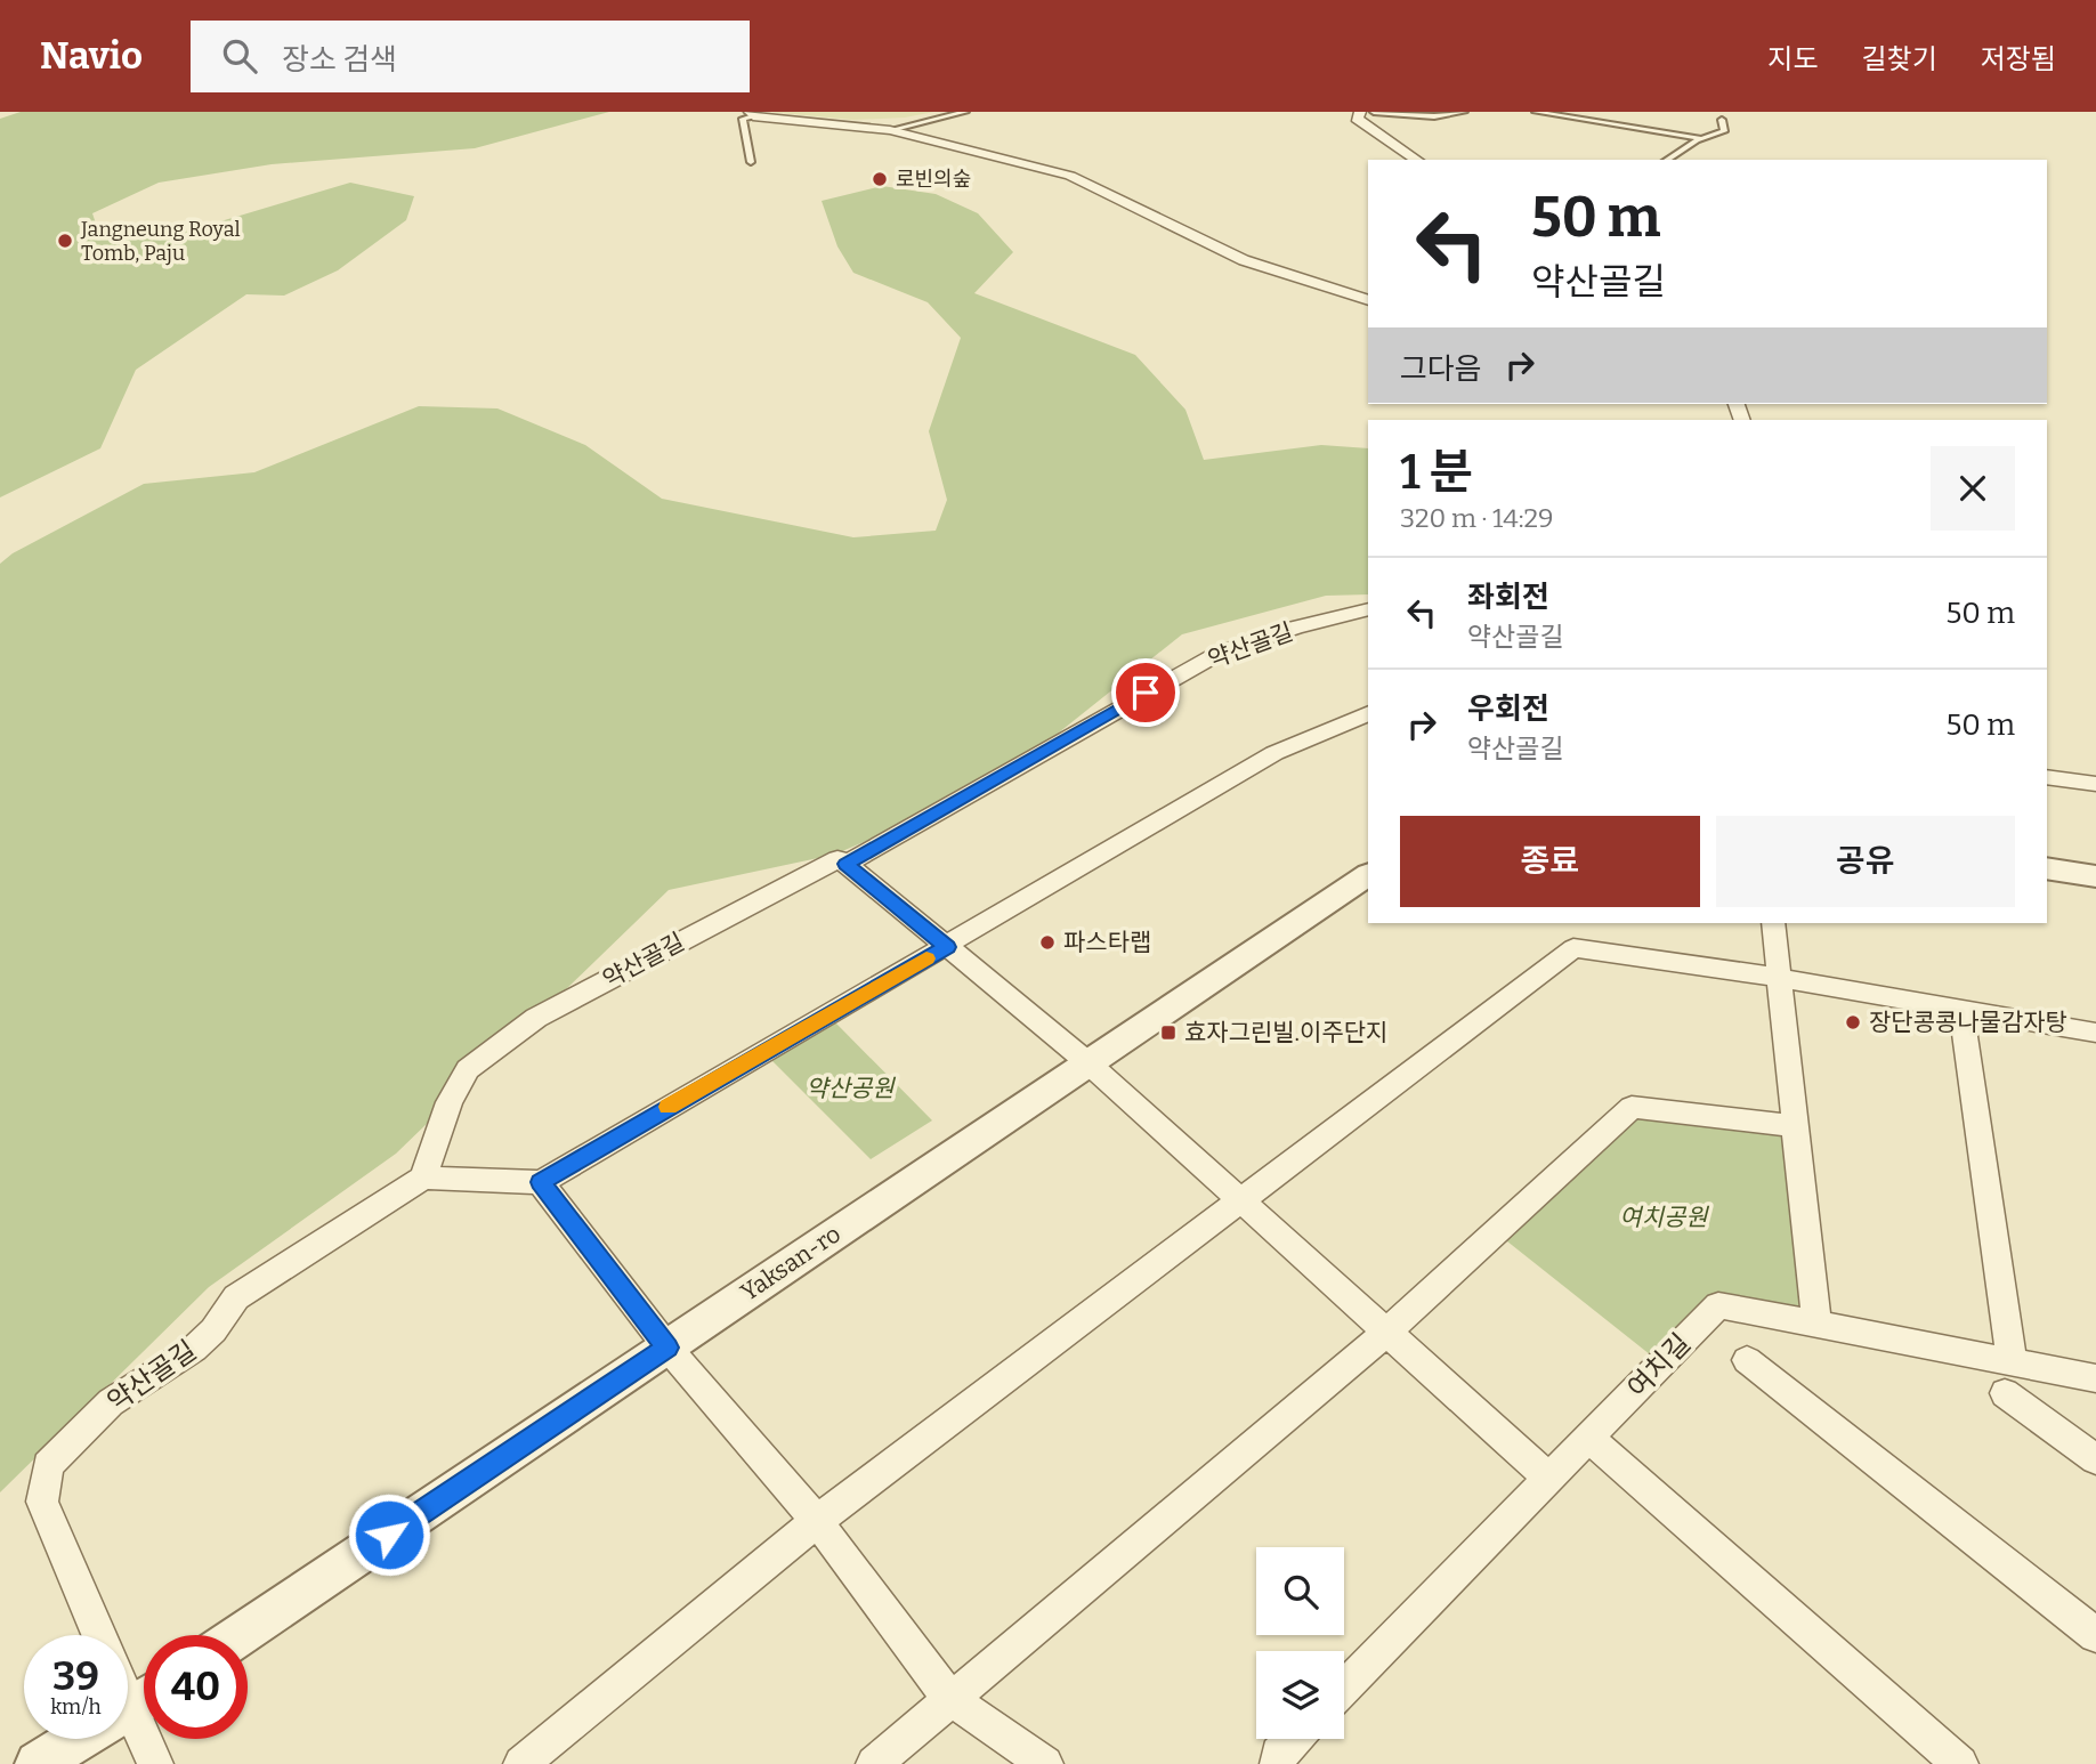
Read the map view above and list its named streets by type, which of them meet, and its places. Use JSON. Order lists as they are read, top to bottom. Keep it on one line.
{"streets":{"street":["약산골길","Yaksan-ro","여치길"]},"parks":["약산공원","여치공원"],"places":{"other":["로빈의숲","Jangneung Royal Tomb, Paju","파스타랩","장단콩콩나물감자탕"],"transit":["효자그린빌.이주단지"]},"page":{"header":"Navio","search":"장소 검색","nav":["지도","길찾기","저장됨"],"turn":["50 m","약산골길"],"then":"그다음","heading":["1 분","320 m · 14:29"],"list":[{"name":"좌회전","note":"약산골길","value":"50 m"},{"name":"우회전","note":"약산골길","value":"50 m"}],"buttons":["종료","공유"],"speed":"39 km/h","limit":"40"}}
